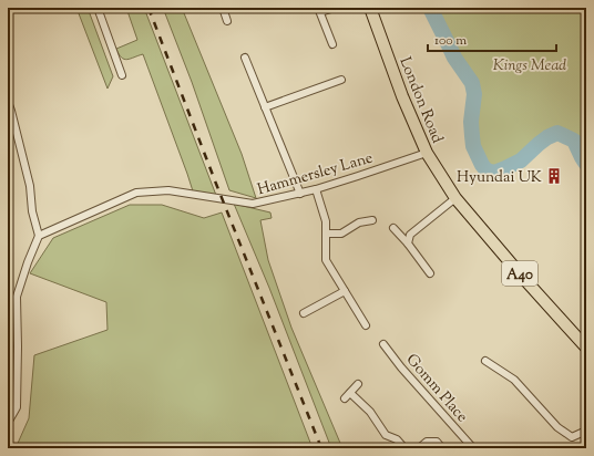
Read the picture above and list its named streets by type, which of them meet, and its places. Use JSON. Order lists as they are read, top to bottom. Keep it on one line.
{"streets":{"main road":["London Road","A40"],"street":["Hammersley Lane","Gomm Place"]},"crossings":[["London Road","Hammersley Lane"],["London Road","A40"]],"parks":["Kings Mead"],"places":{"building":["Hyundai UK"]},"scale_bar":"100 m"}
